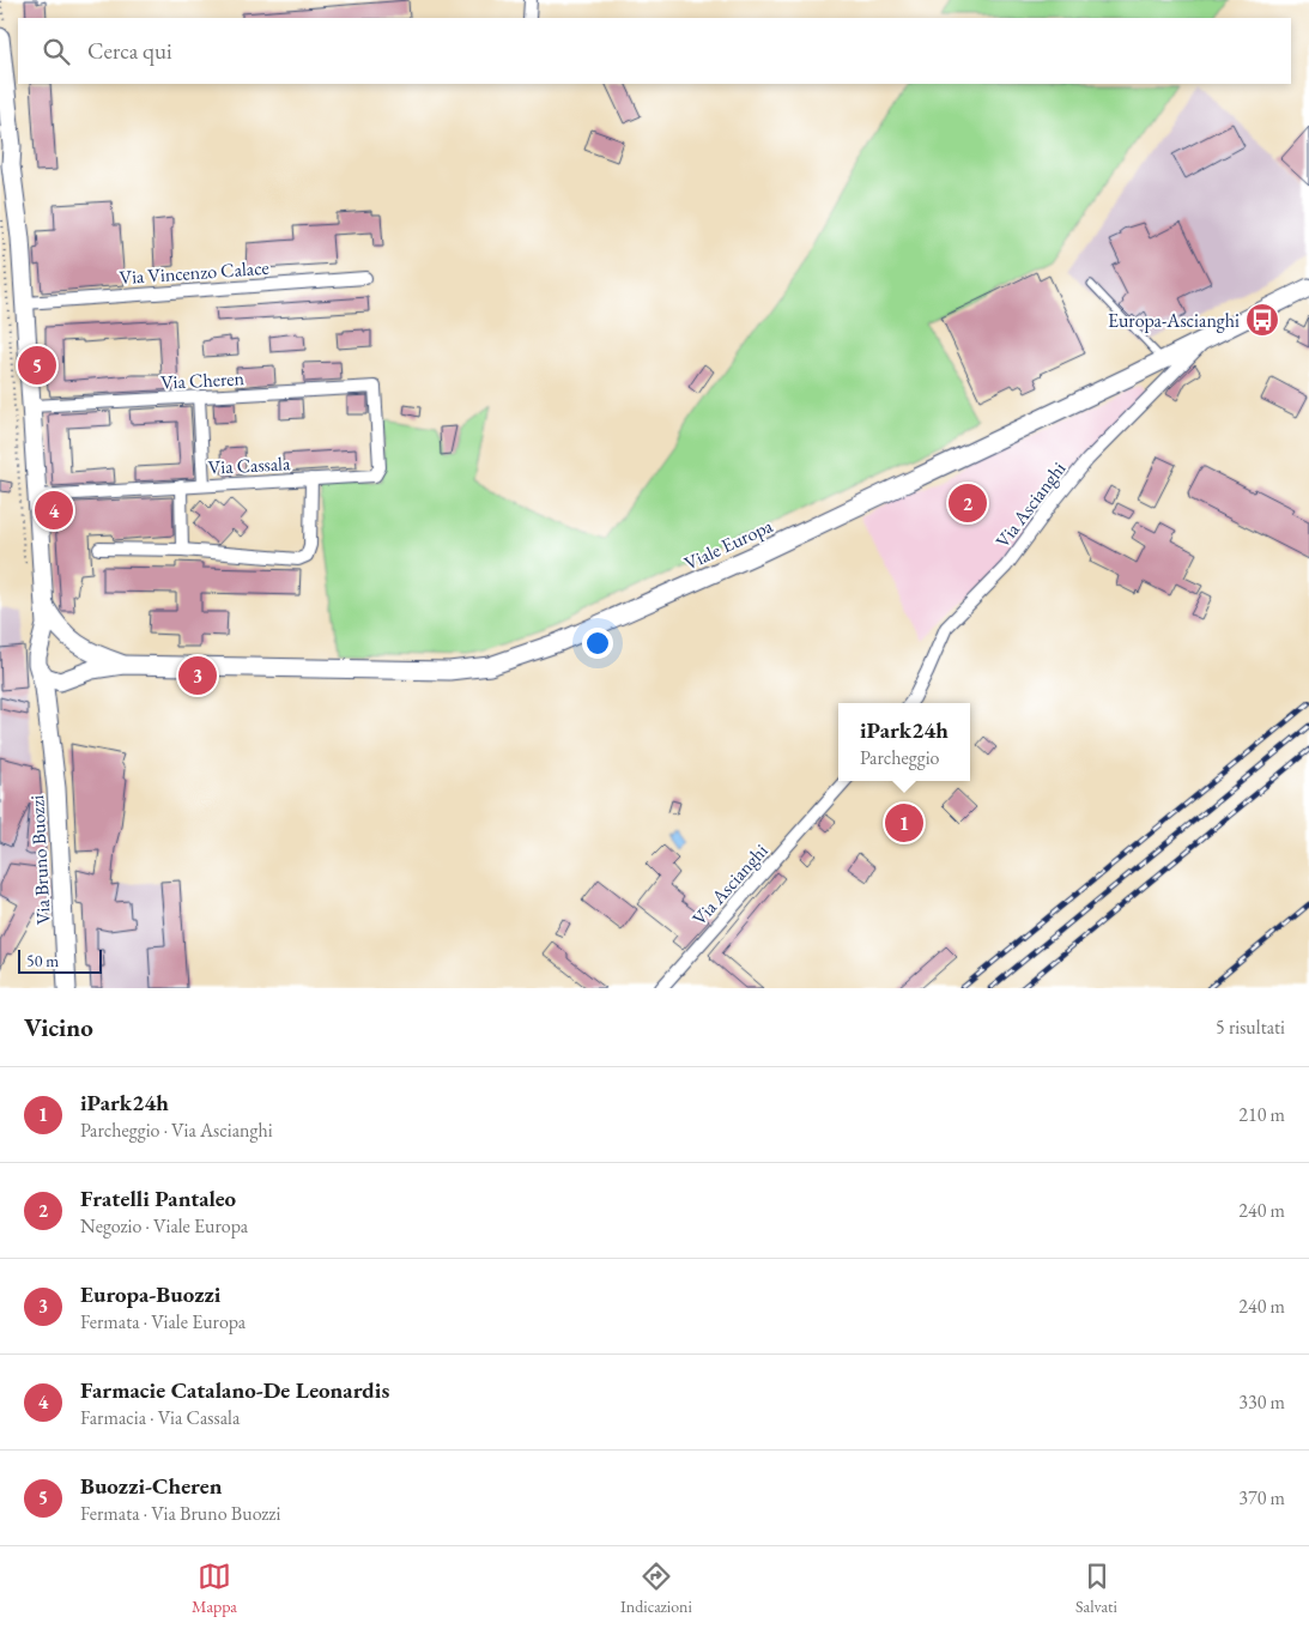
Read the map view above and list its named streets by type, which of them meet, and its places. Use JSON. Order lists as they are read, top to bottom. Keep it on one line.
{"streets":{"main road":["Viale Europa","Via Bruno Buozzi"],"street":["Via Vincenzo Calace","Via Cheren","Via Cassala","Via Ascianghi"]},"crossings":[["Via Cheren","Via Cassala"],["Via Ascianghi","Viale Europa"]],"places":{"bus stop":["Europa-Ascianghi"]},"scale_bar":"50 m","page":{"search":"Cerca qui","pins":["5","2","4","3","1"],"popup":["iPark24h","Parcheggio"],"scale":"50 m","heading":["Vicino","5 risultati"],"list":[{"mark":"1","name":"iPark24h","note":"Parcheggio · Via Ascianghi","value":"210 m"},{"mark":"2","name":"Fratelli Pantaleo","note":"Negozio · Viale Europa","value":"240 m"},{"mark":"3","name":"Europa-Buozzi","note":"Fermata · Viale Europa","value":"240 m"},{"mark":"4","name":"Farmacie Catalano-De Leonardis","note":"Farmacia · Via Cassala","value":"330 m"},{"mark":"5","name":"Buozzi-Cheren","note":"Fermata · Via Bruno Buozzi","value":"370 m"}],"nav":["Mappa","Indicazioni","Salvati"]}}
